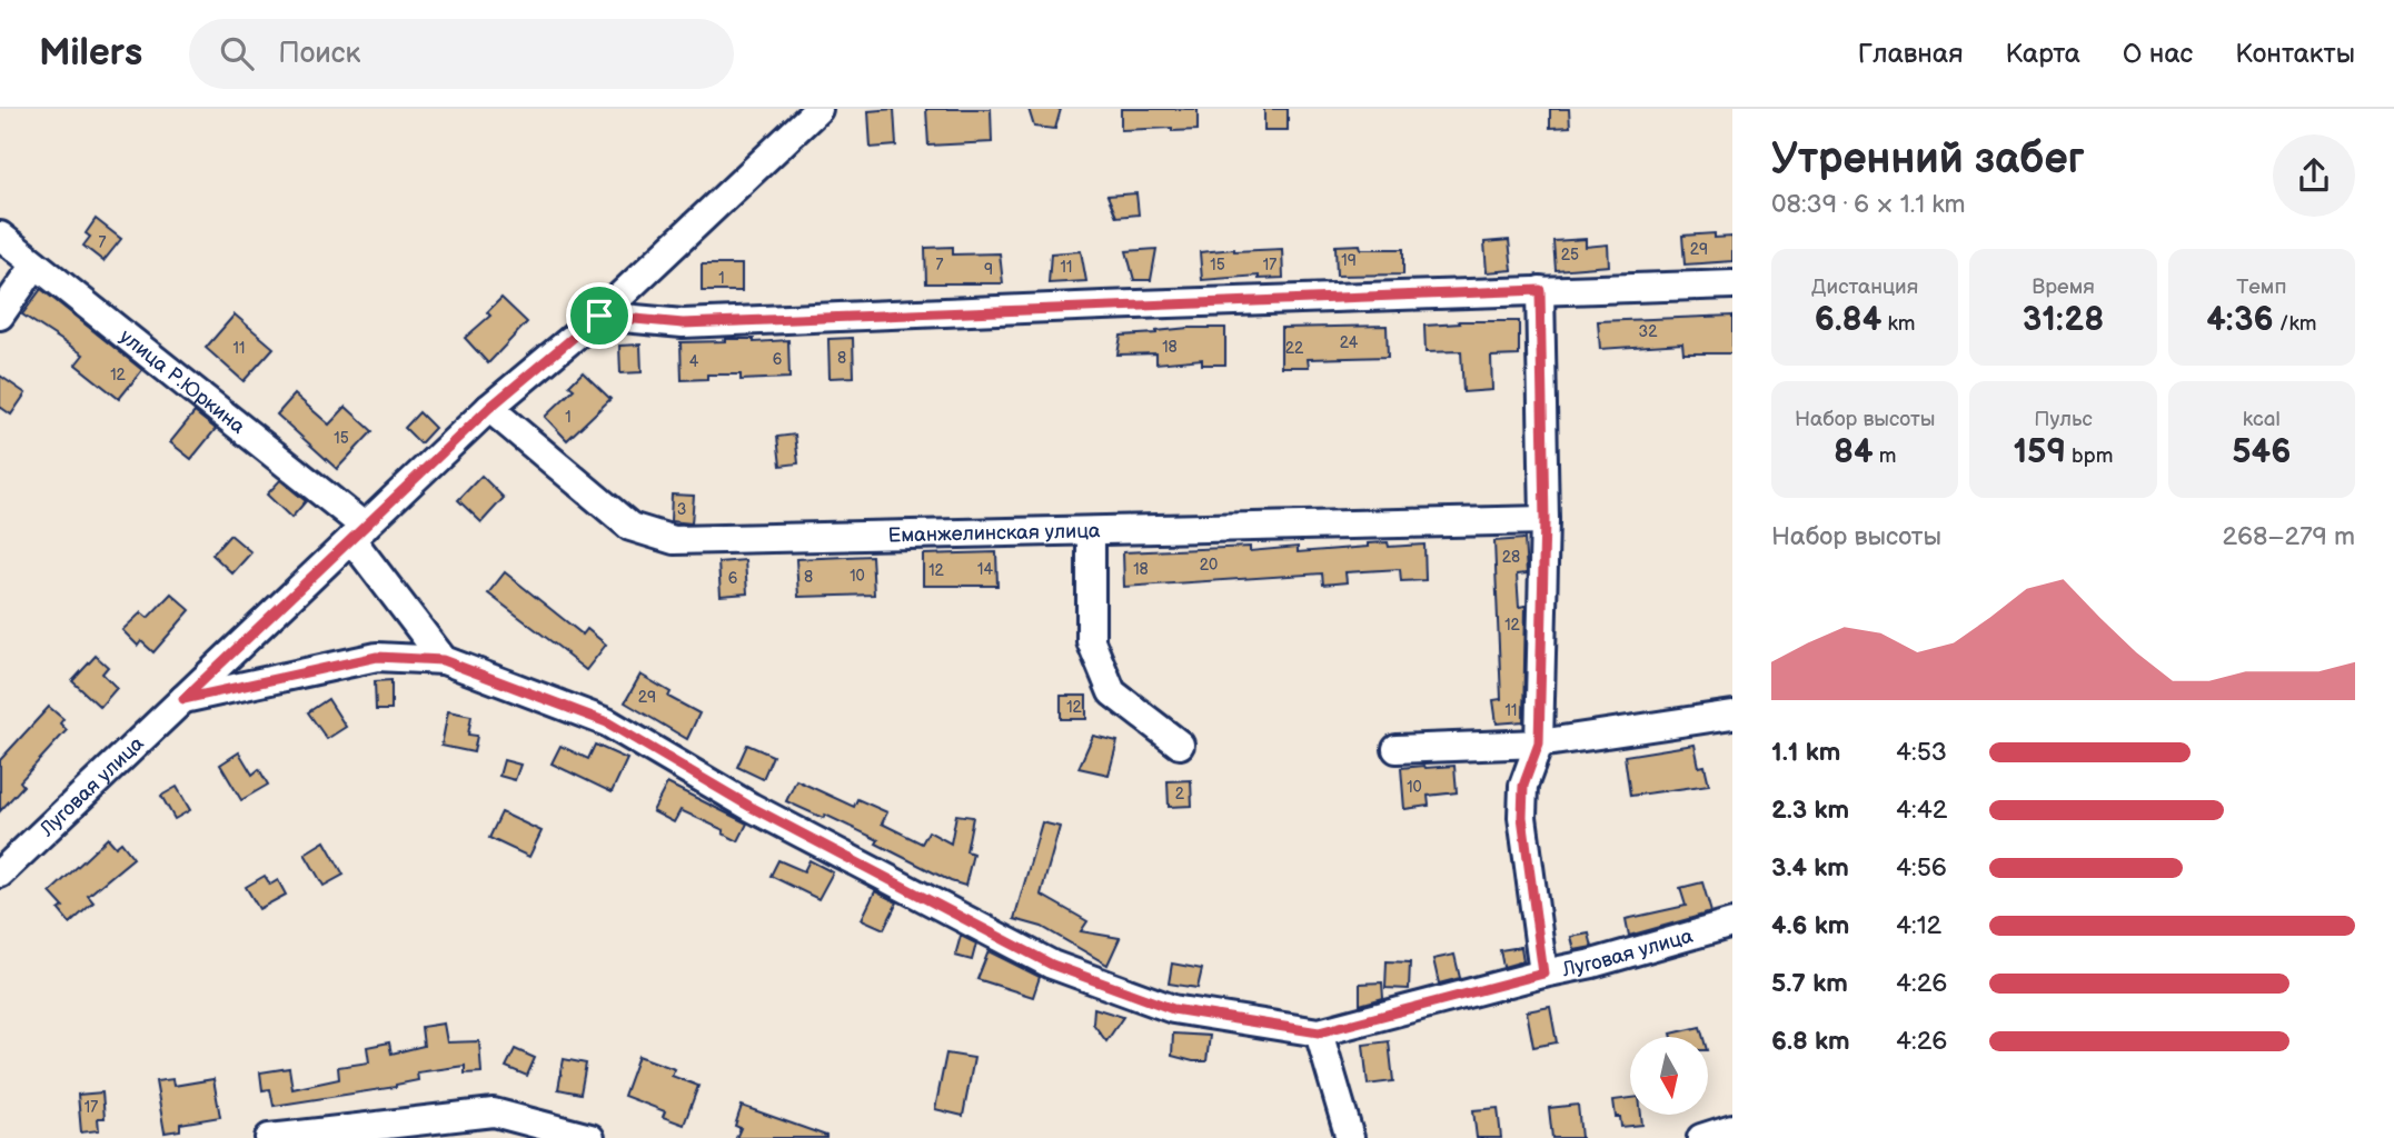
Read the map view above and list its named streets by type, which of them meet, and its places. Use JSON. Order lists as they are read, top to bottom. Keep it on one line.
{"streets":{"street":["улица Р.Юркина","Еманжелинская улица","Луговая улица"]},"crossings":[["улица Р.Юркина","Луговая улица"],["Еманжелинская улица","Луговая улица"]],"house_numbers":["7","29","25","19","7","15","17","11","9","1","32","24","18","11","22","8","6","4","12","1","15","3","28","20","14","18","12","10","8","6","12","29","12","11","10","2","17"],"north":"bottom","page":{"header":"Milers","search":"Поиск","nav":["Главная","Карта","О нас","Контакты"],"heading":["Утренний забег","08:39 · 6 × 1.1 km"],"stats":[["Дистанция","6.84 km"],["Время","31:28"],["Темп","4:36 /km"],["Набор высоты","84 m"],["Пульс","159 bpm"],["kcal","546"]],"chart":["Набор высоты","268–279 m"],"list":[{"name":"1.1 km","note":"4:53"},{"name":"2.3 km","note":"4:42"},{"name":"3.4 km","note":"4:56"},{"name":"4.6 km","note":"4:12"},{"name":"5.7 km","note":"4:26"},{"name":"6.8 km","note":"4:26"}]}}
